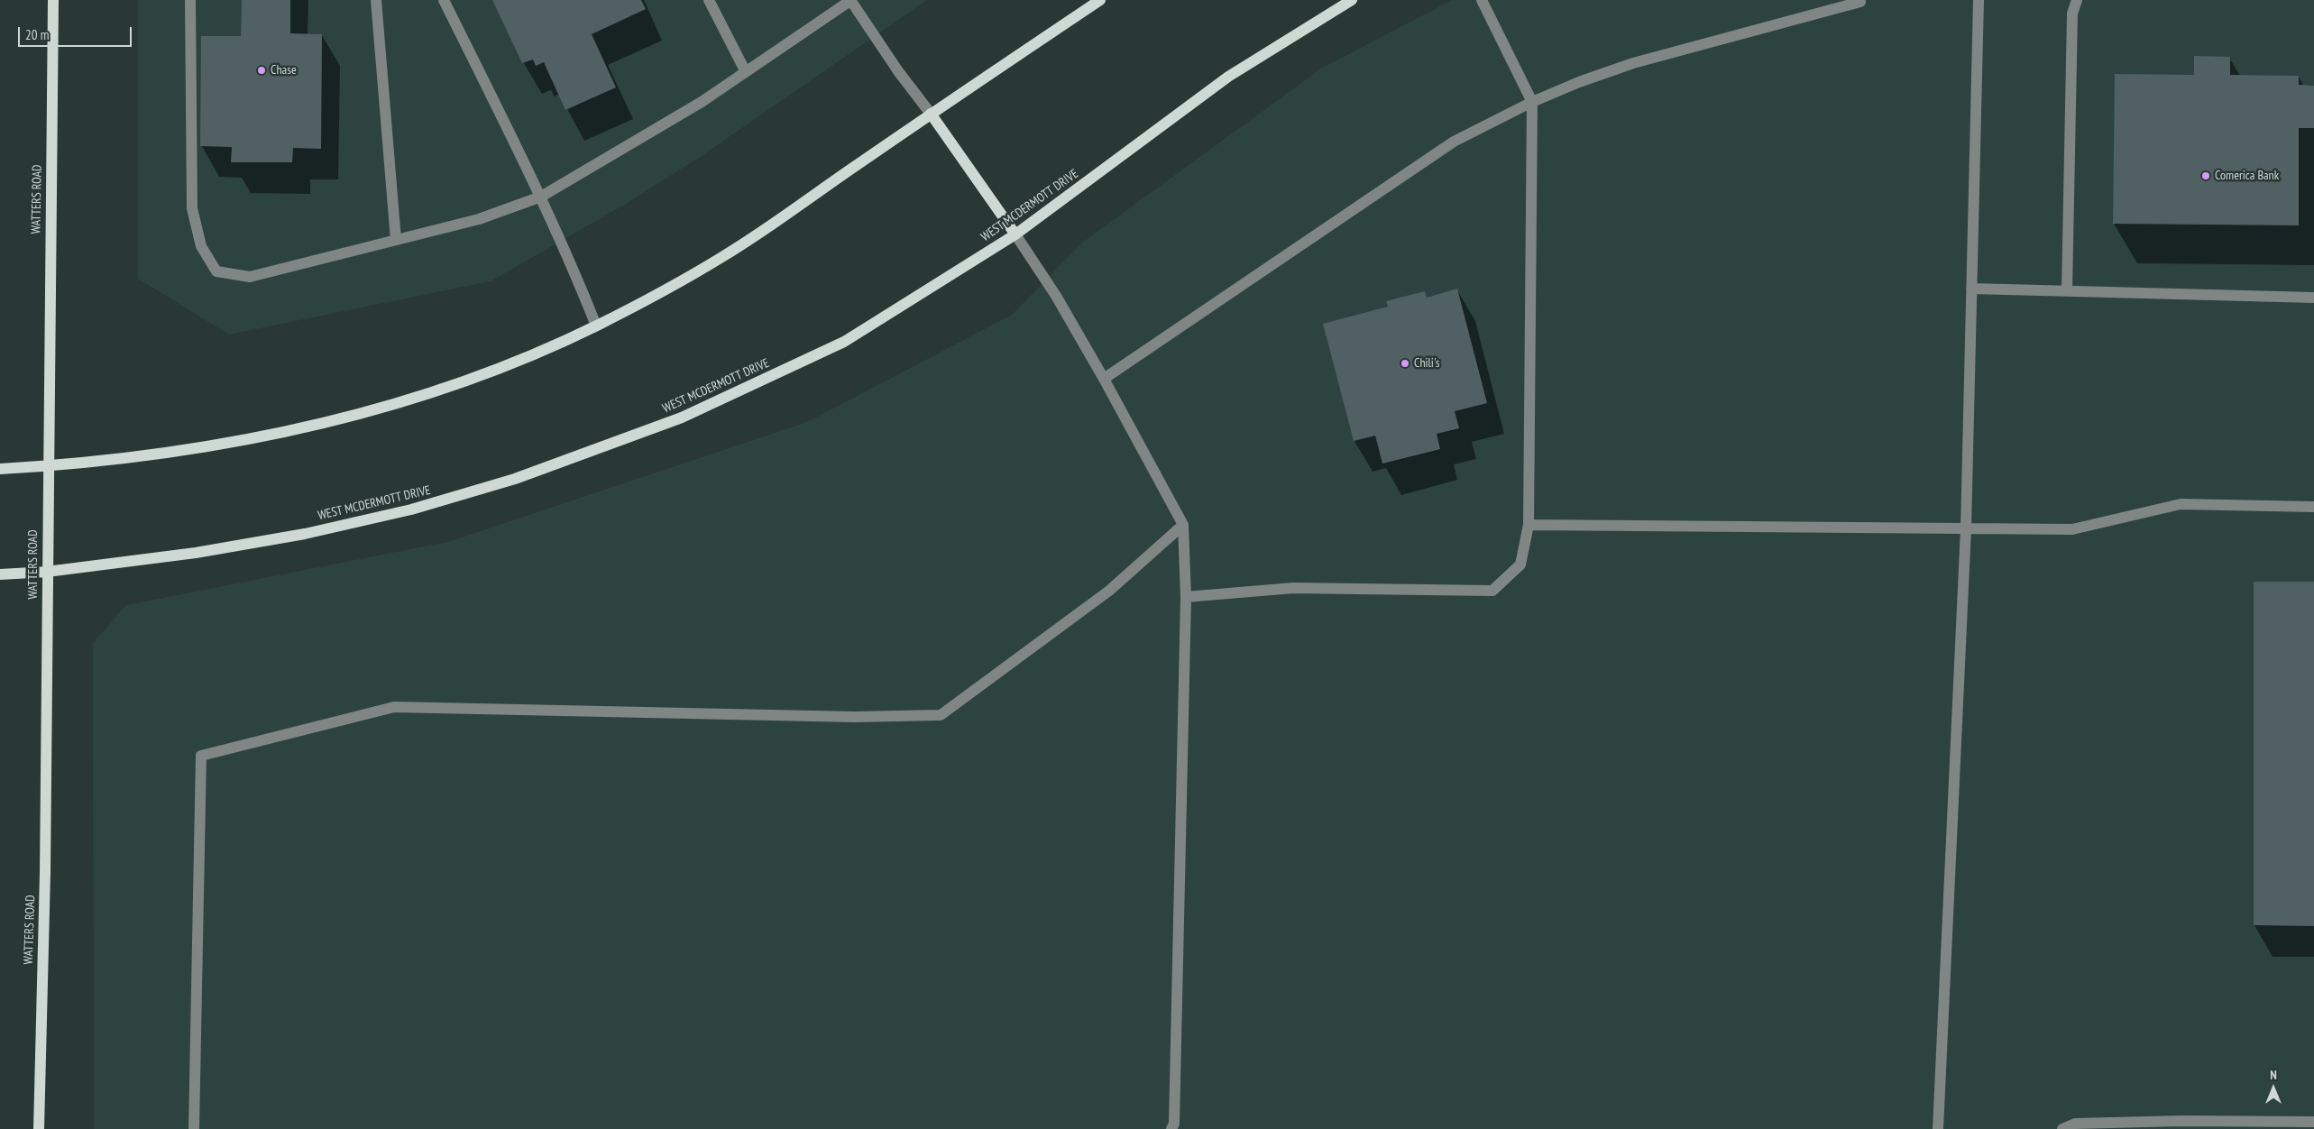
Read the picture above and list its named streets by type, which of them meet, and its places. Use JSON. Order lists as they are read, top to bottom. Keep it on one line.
{"streets":{"main road":["WATTERS ROAD","WEST MCDERMOTT DRIVE"]},"crossings":[["WATTERS ROAD","WEST MCDERMOTT DRIVE"]],"places":["Chase","Comerica Bank","Chili's"],"scale_bar":"20 m","north":"top"}
